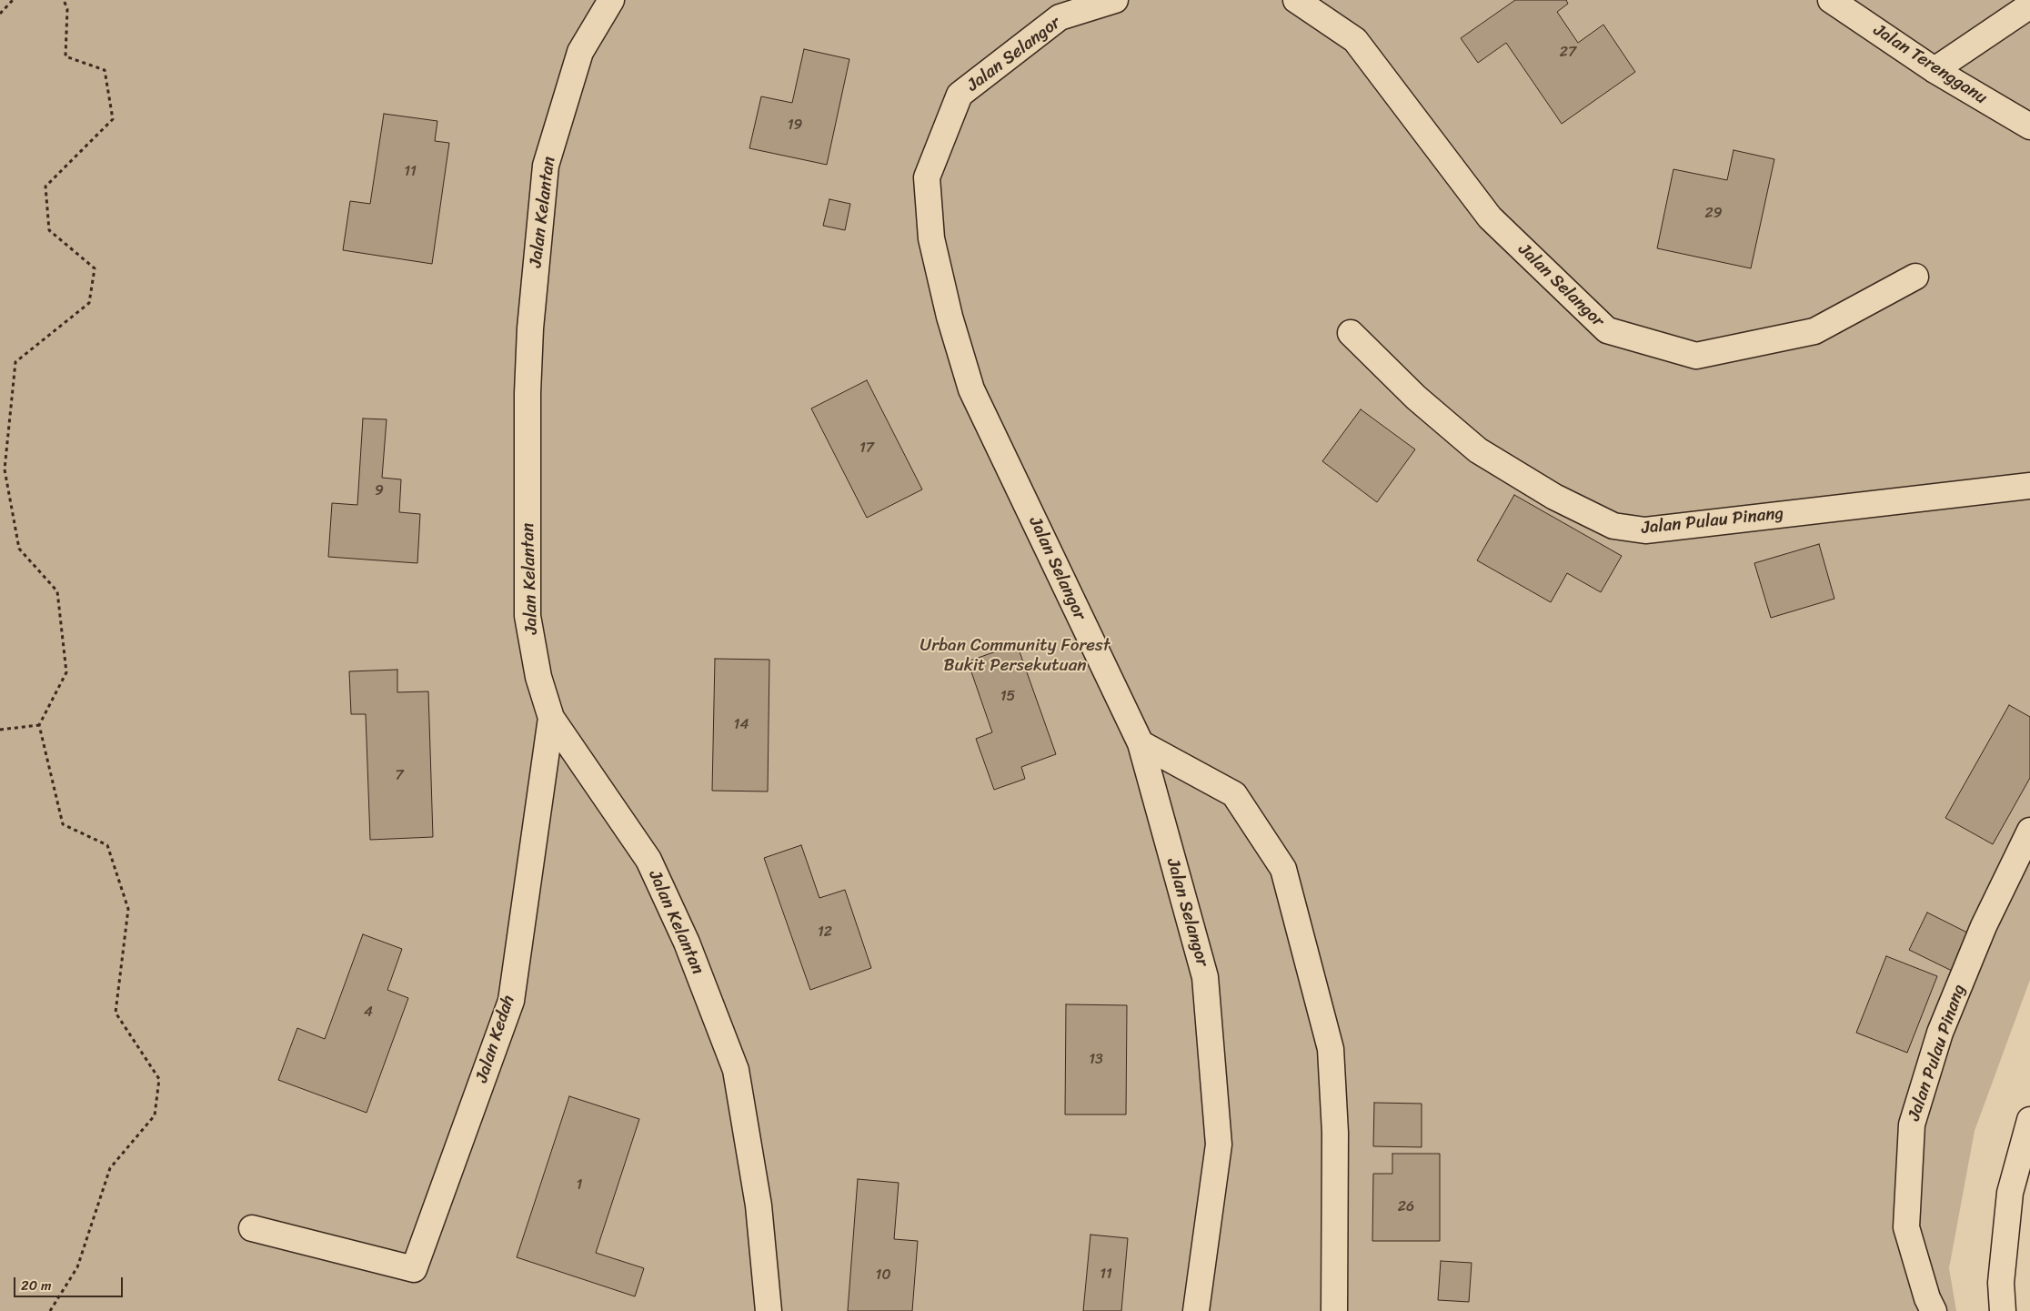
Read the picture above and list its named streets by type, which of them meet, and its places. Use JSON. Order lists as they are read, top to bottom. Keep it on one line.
{"streets":{"street":["Jalan Selangor","Jalan Terengganu","Jalan Kelantan","Jalan Pulau Pinang","Jalan Kedah"]},"crossings":[["Jalan Kelantan","Jalan Kedah"]],"parks":["Urban Community Forest Bukit Persekutuan"],"house_numbers":["27","19","11","29","17","9","15","14","7","12","4","13","1","26","11","10"],"scale_bar":"20 m"}
